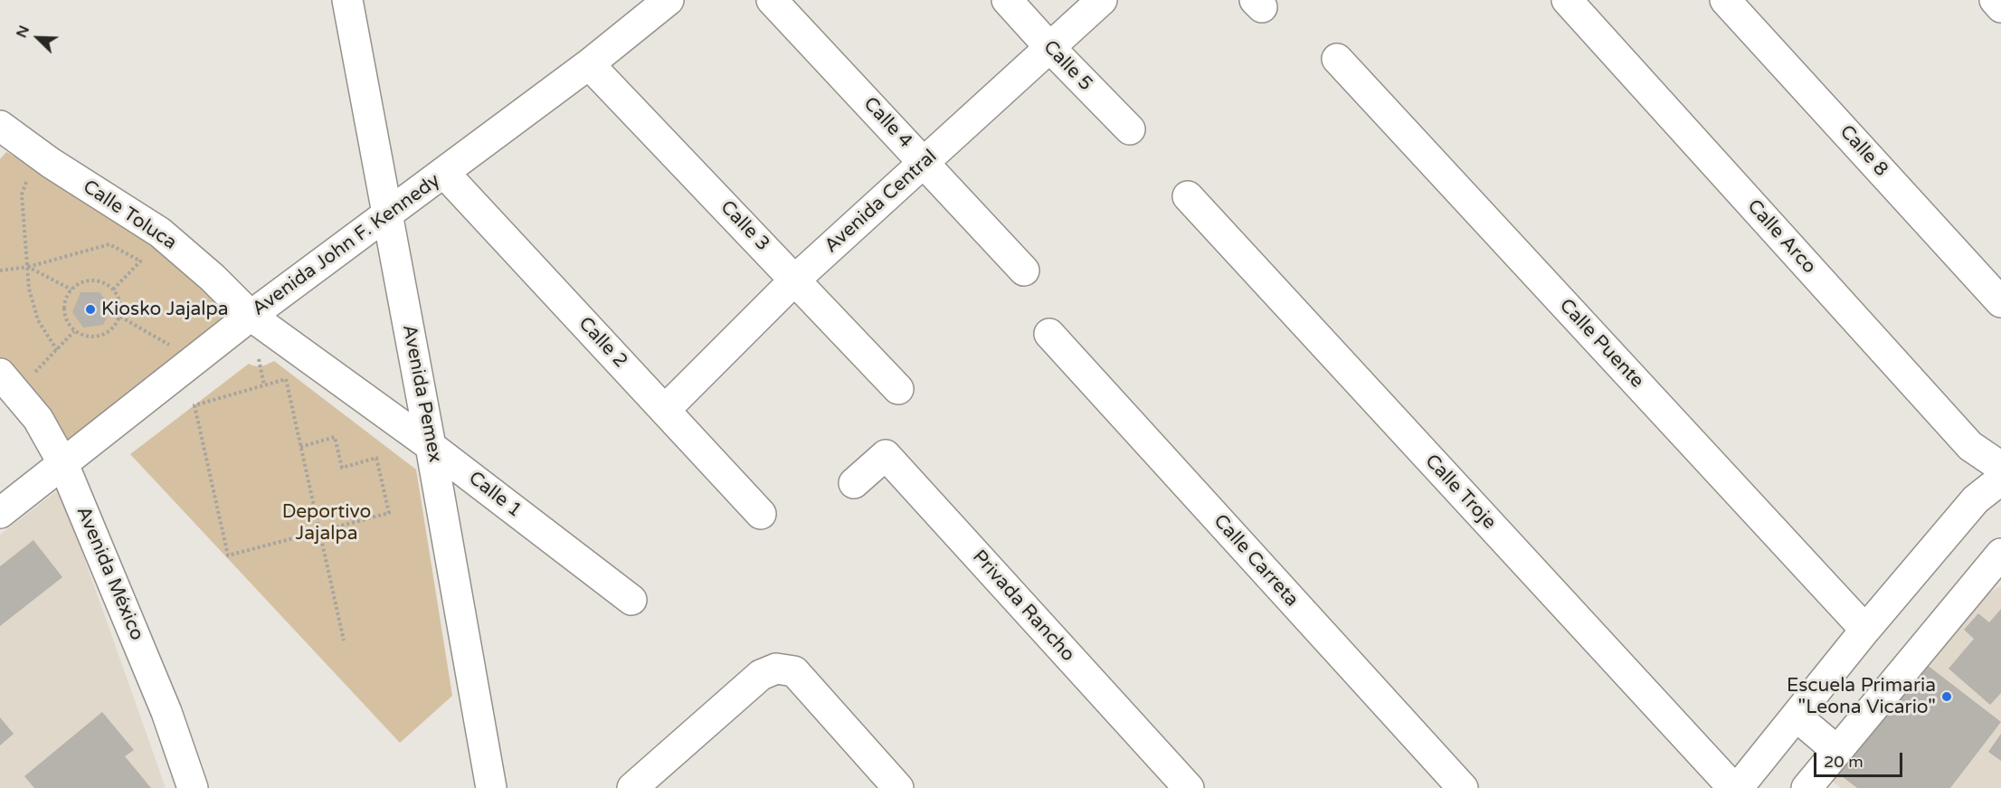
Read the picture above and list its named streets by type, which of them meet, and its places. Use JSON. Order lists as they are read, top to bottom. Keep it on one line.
{"streets":{"street":["Calle 5","Calle 4","Calle 8","Avenida Central","Calle Toluca","Calle 3","Calle Arco","Avenida John F. Kennedy","Calle 2","Calle Puente","Avenida Pemex","Calle Troje","Calle 1","Calle Carreta","Avenida México","Privada Rancho"]},"crossings":[["Calle 5","Avenida Central"],["Calle 4","Avenida Central"],["Avenida Central","Calle 3"],["Avenida Central","Calle 2"],["Calle Toluca","Avenida John F. Kennedy"],["Calle Toluca","Calle 1"],["Calle 3","Avenida John F. Kennedy"],["Avenida John F. Kennedy","Calle 2"],["Avenida John F. Kennedy","Avenida Pemex"],["Avenida John F. Kennedy","Calle 1"],["Avenida John F. Kennedy","Avenida México"],["Avenida Pemex","Calle 1"]],"parks":["Deportivo Jajalpa"],"places":["Kiosko Jajalpa","Escuela Primaria \"Leona Vicario\""],"scale_bar":"20 m","north":"top left"}
